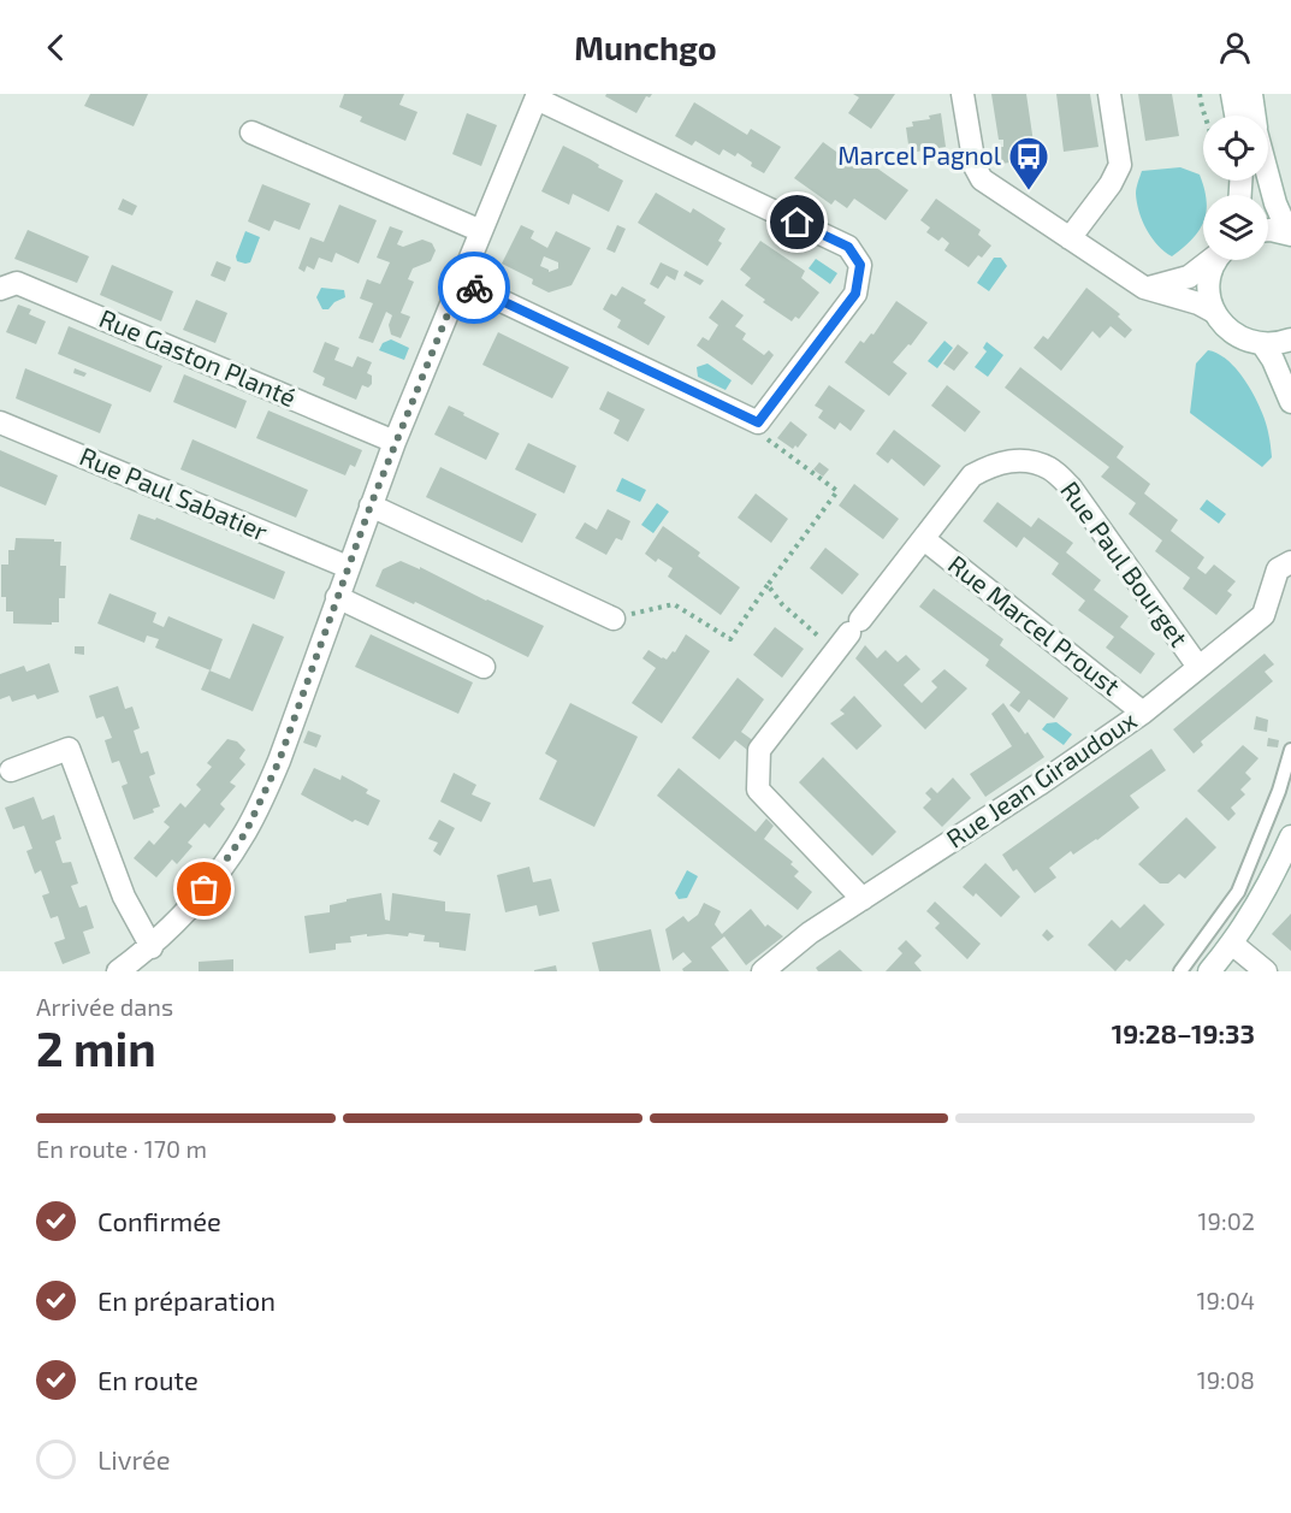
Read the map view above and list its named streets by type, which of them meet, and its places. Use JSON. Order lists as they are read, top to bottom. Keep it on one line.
{"streets":{"street":["Rue Gaston Planté","Rue Paul Sabatier","Rue Paul Bourget","Rue Marcel Proust","Rue Jean Giraudoux"]},"crossings":[["Rue Paul Bourget","Rue Marcel Proust"],["Rue Paul Bourget","Rue Jean Giraudoux"],["Rue Marcel Proust","Rue Jean Giraudoux"]],"places":{"bus stop":["Marcel Pagnol"]},"page":{"header":"Munchgo","heading":["2 min","Arrivée dans","19:28–19:33"],"bar":"En route · 170 m","list":[["Confirmée","19:02"],["En préparation","19:04"],["En route","19:08"],"Livrée"]}}
